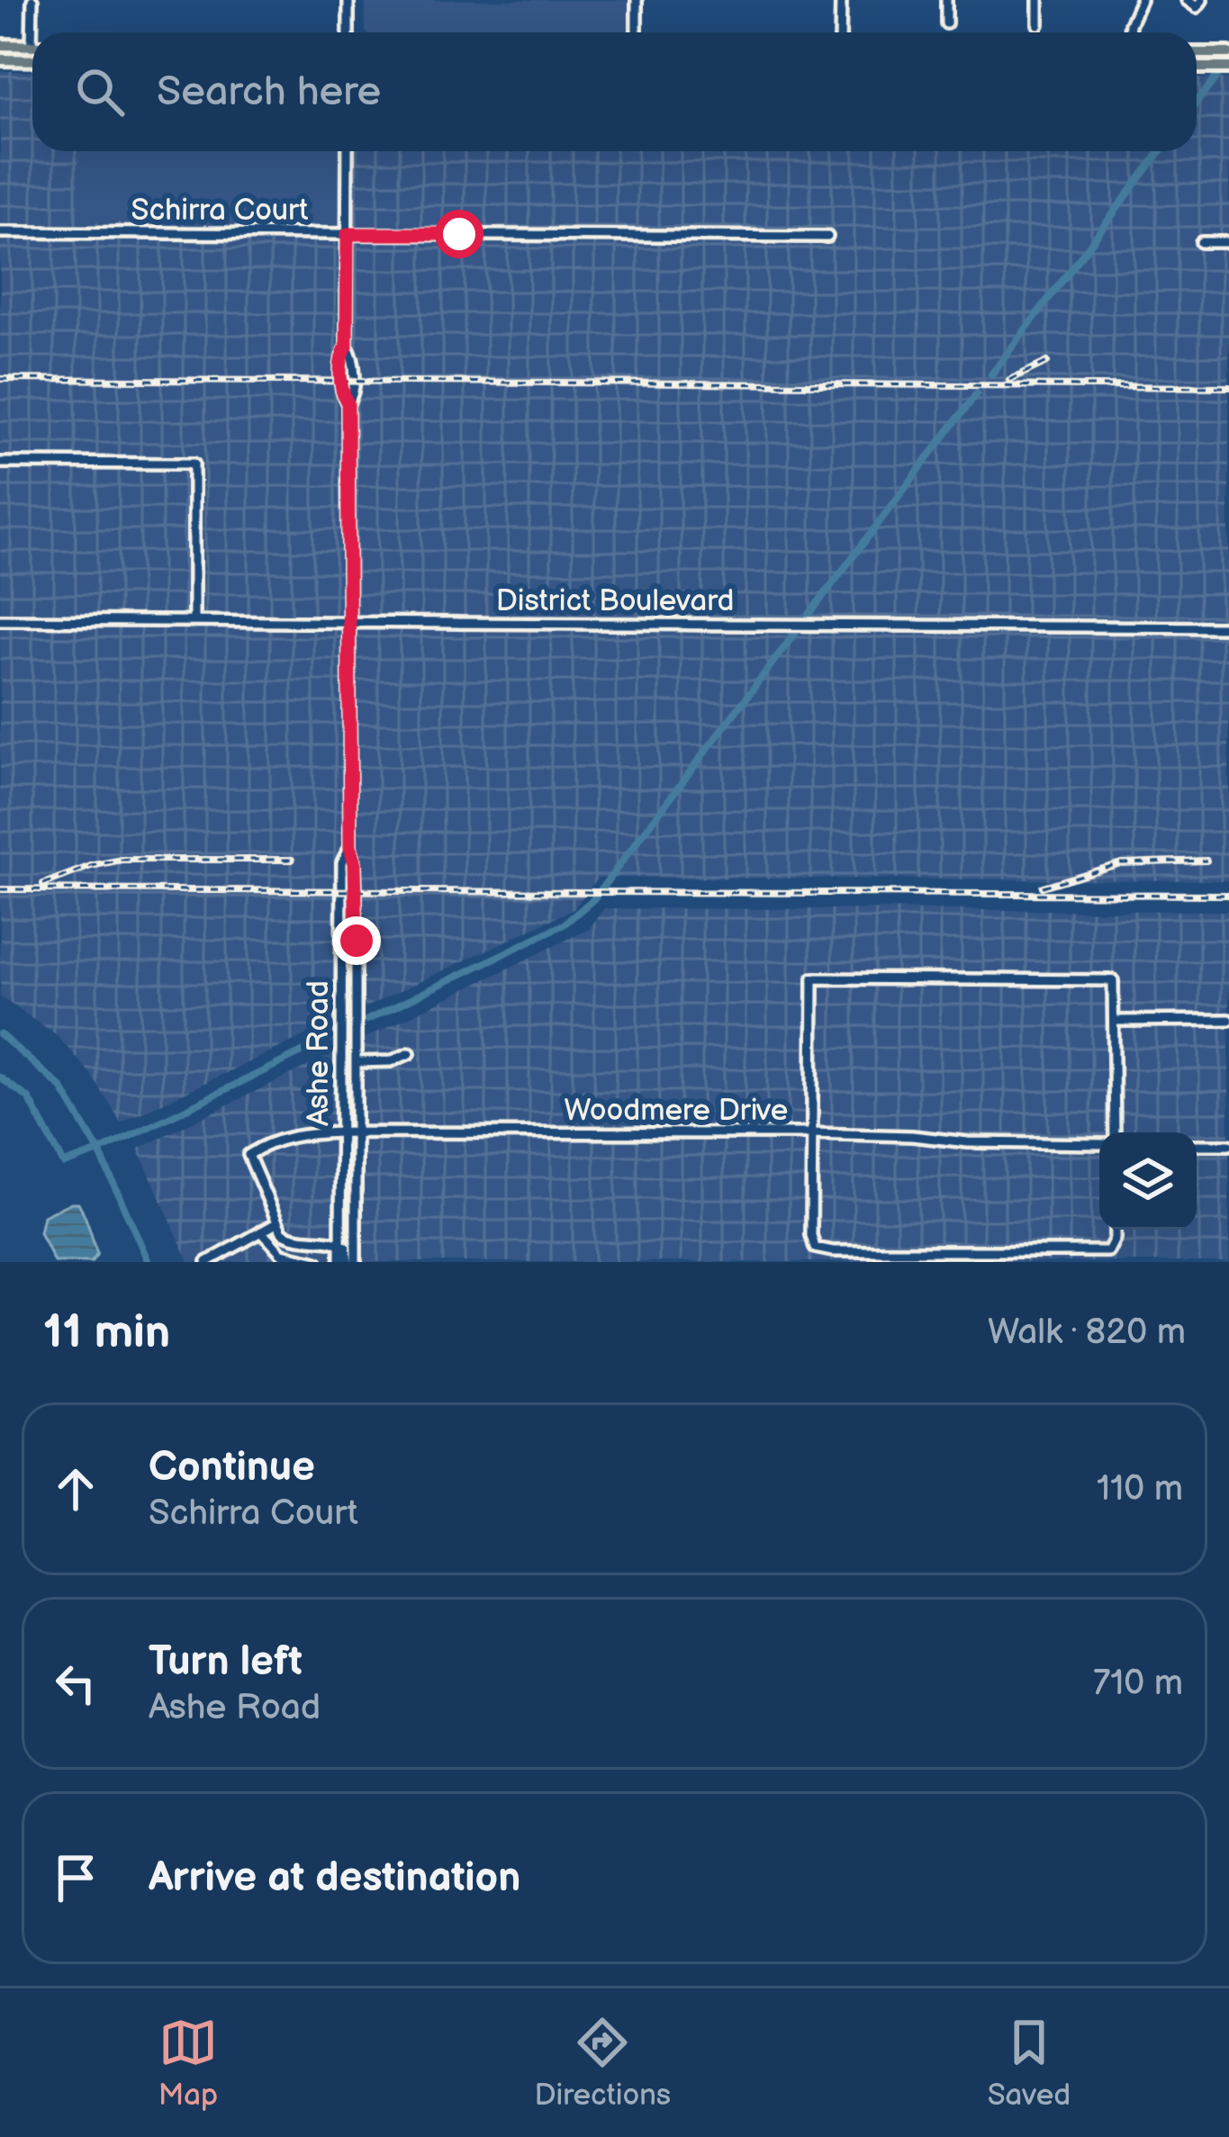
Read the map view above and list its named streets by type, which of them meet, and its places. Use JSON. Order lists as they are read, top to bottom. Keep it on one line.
{"streets":{"street":["Schirra Court","District Boulevard","Ashe Road","Woodmere Drive"]},"crossings":[["Schirra Court","Ashe Road"],["District Boulevard","Ashe Road"],["Ashe Road","Woodmere Drive"]],"page":{"search":"Search here","heading":["11 min","Walk · 820 m"],"list":[["Continue","Schirra Court","110 m"],["Turn left","Ashe Road","710 m"],"Arrive at destination"],"nav":["Map","Directions","Saved"]}}
